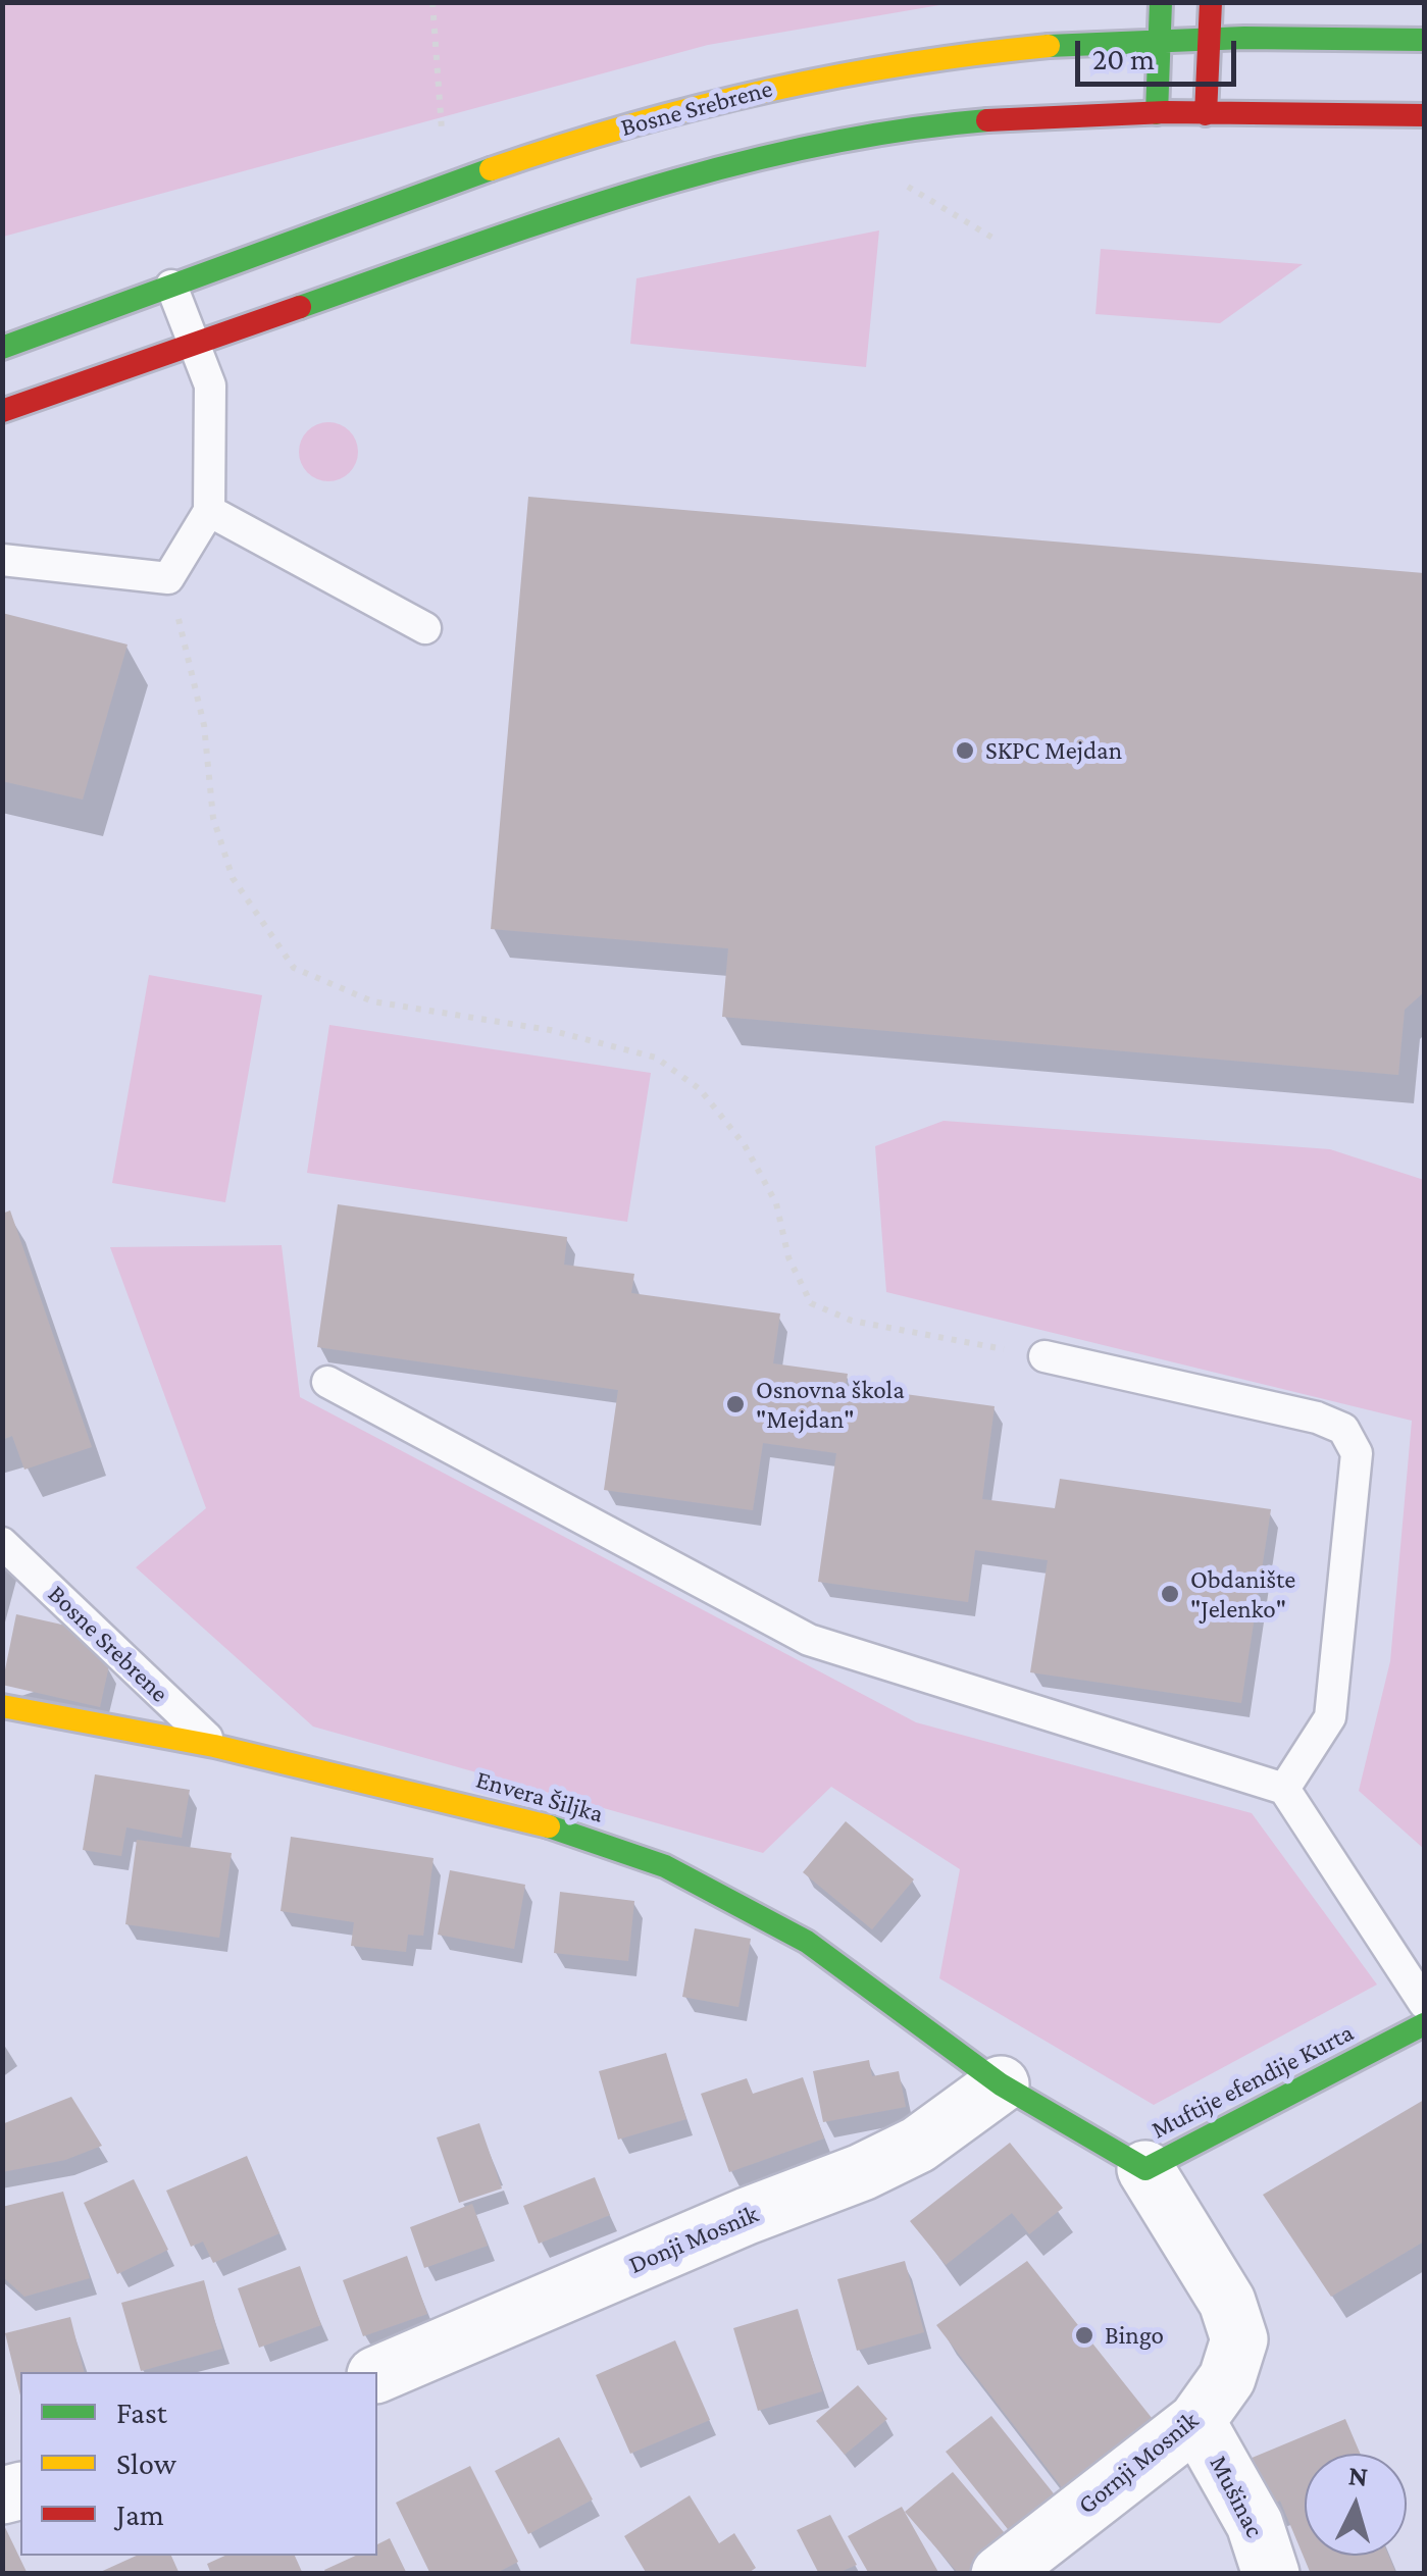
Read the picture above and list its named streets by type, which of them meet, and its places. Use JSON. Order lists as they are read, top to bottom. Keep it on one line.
{"streets":{"main road":["Bosne Srebrene","Envera Šiljka","Muftije efendije Kurta"],"street":["Donji Mosnik","Gornji Mosnik","Mušinac"]},"crossings":[["Bosne Srebrene","Envera Šiljka"],["Envera Šiljka","Muftije efendije Kurta"],["Envera Šiljka","Donji Mosnik"],["Muftije efendije Kurta","Donji Mosnik"],["Muftije efendije Kurta","Gornji Mosnik"],["Gornji Mosnik","Mušinac"]],"places":["SKPC Mejdan","Osnovna škola \"Mejdan\"","Obdanište \"Jelenko\"","Bingo"],"legend":["Fast","Slow","Jam"],"scale_bar":"20 m","north":"top"}
